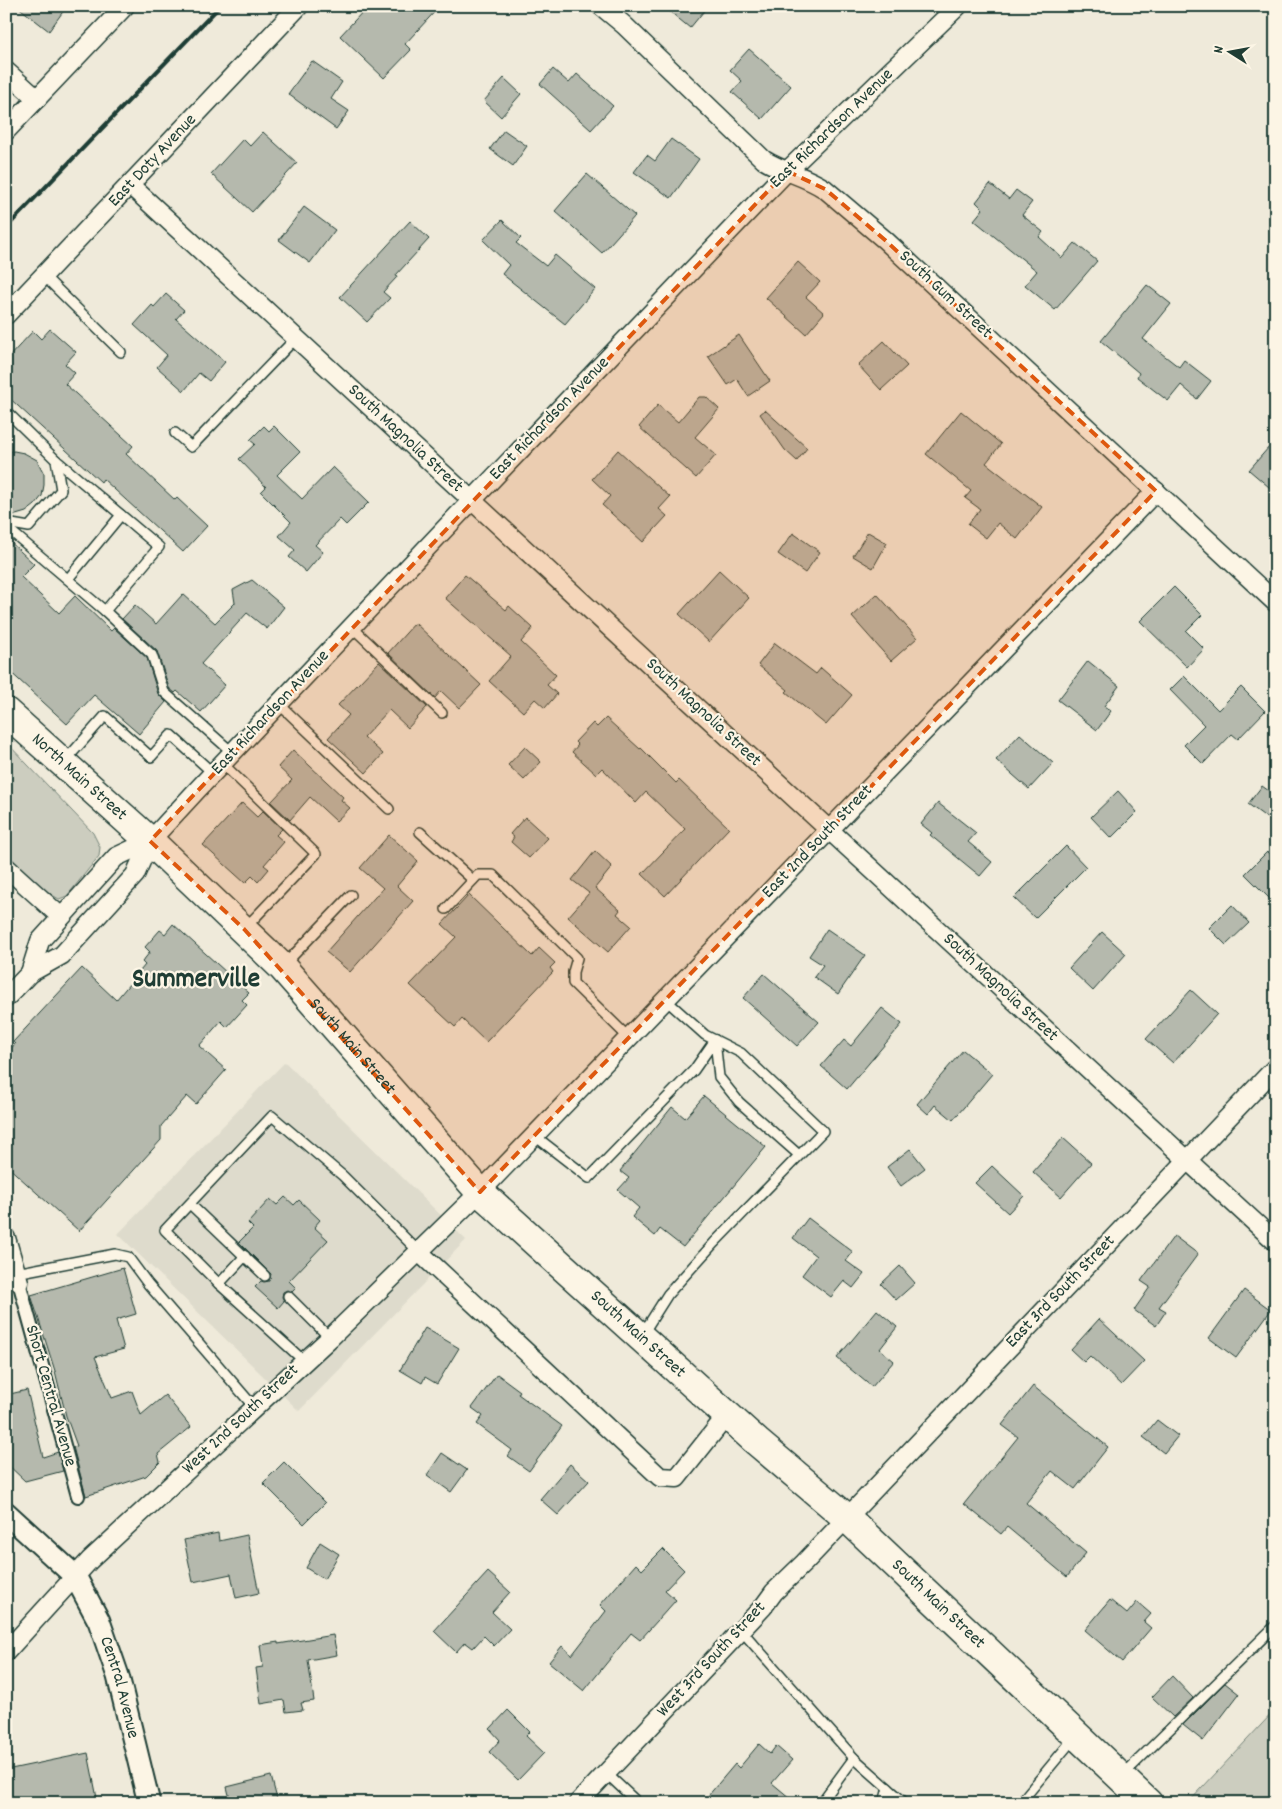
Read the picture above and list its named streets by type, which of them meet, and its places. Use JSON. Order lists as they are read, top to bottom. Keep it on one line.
{"streets":{"main road":["North Main Street","South Main Street"],"street":["East Richardson Avenue","East Doty Avenue","South Gum Street","South Magnolia Street","East 2nd South Street","East 3rd South Street","Short Central Avenue","West 2nd South Street","West 3rd South Street","Central Avenue"]},"crossings":[["East Richardson Avenue","South Gum Street"],["East Richardson Avenue","South Magnolia Street"],["East Richardson Avenue","North Main Street"],["East Richardson Avenue","South Main Street"],["East Doty Avenue","South Magnolia Street"],["South Gum Street","East 2nd South Street"],["South Magnolia Street","East 2nd South Street"],["South Magnolia Street","East 3rd South Street"],["North Main Street","South Main Street"],["East 2nd South Street","South Main Street"],["East 2nd South Street","West 2nd South Street"],["South Main Street","East 3rd South Street"],["South Main Street","West 2nd South Street"],["South Main Street","West 3rd South Street"],["East 3rd South Street","West 3rd South Street"],["West 2nd South Street","Central Avenue"]],"districts":["Summerville"],"north":"left"}
